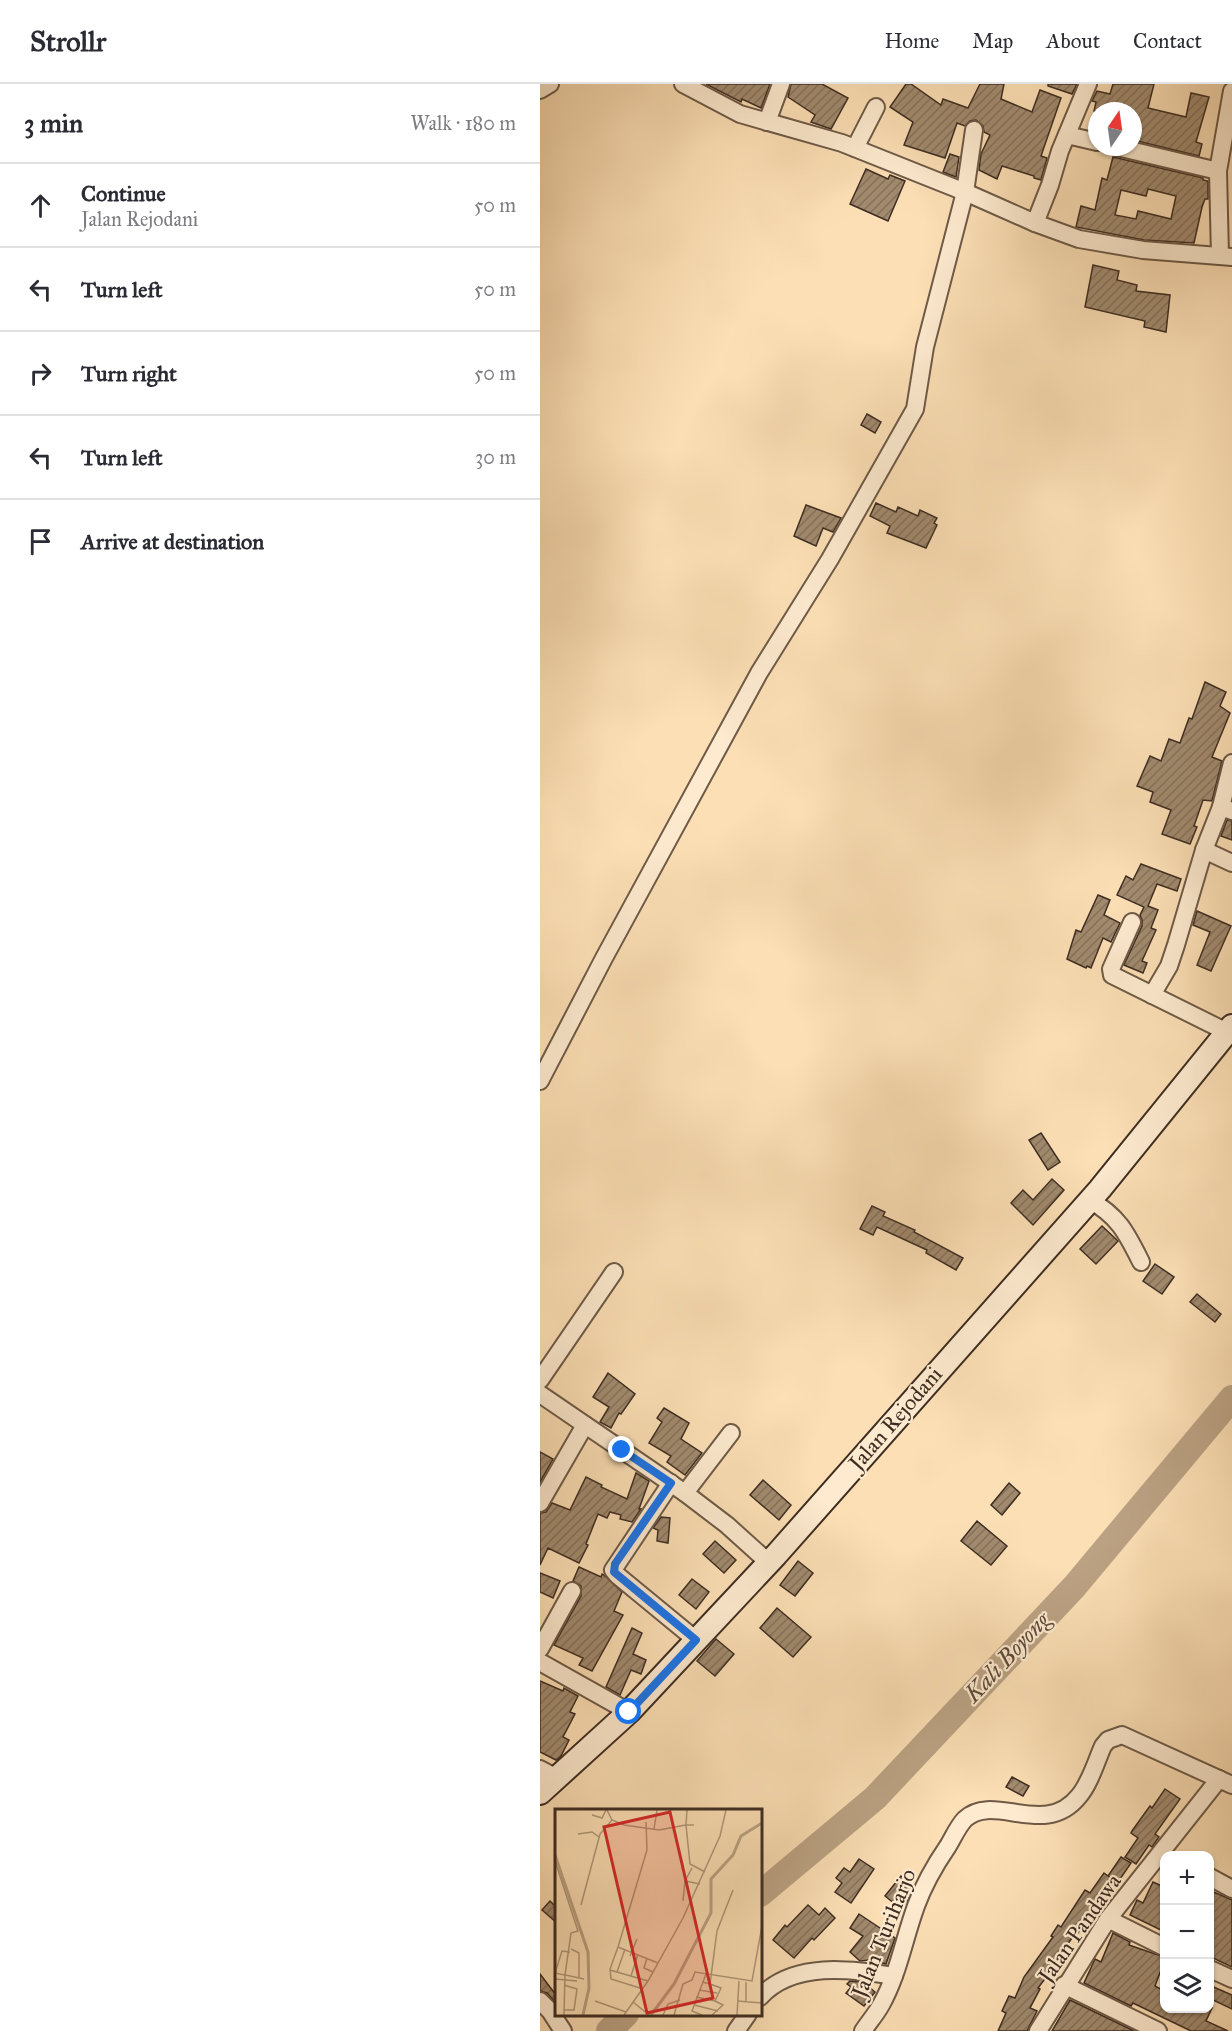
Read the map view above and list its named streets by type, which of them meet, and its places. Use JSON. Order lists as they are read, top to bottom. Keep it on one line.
{"streets":{"main road":["Jalan Rejodani"],"street":["Jalan Pandawa","Jalan Turiharjo"]},"crossings":[["Jalan Pandawa","Jalan Turiharjo"]],"water":["Kali Boyong"],"north":"top","page":{"header":"Strollr","nav":["Home","Map","About","Contact"],"heading":["3 min","Walk · 180 m"],"list":[["Continue","Jalan Rejodani","50 m"],["Turn left","50 m"],["Turn right","50 m"],["Turn left","30 m"],"Arrive at destination"],"map_buttons":["+","−"]}}
